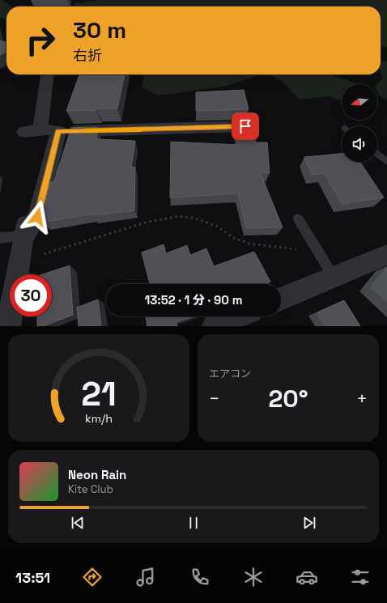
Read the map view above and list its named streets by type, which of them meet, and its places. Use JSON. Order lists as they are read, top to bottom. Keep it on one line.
{"north":"left","page":{"turn":["30 m","右折"],"limit":"30","trip":"13:52 · 1 分 · 90 m","tile":"エアコン","heat":["−","20°","+"],"song":["Neon Rain","Kite Club"],"tabs":"13:51","gauge":["21","km/h"]}}
